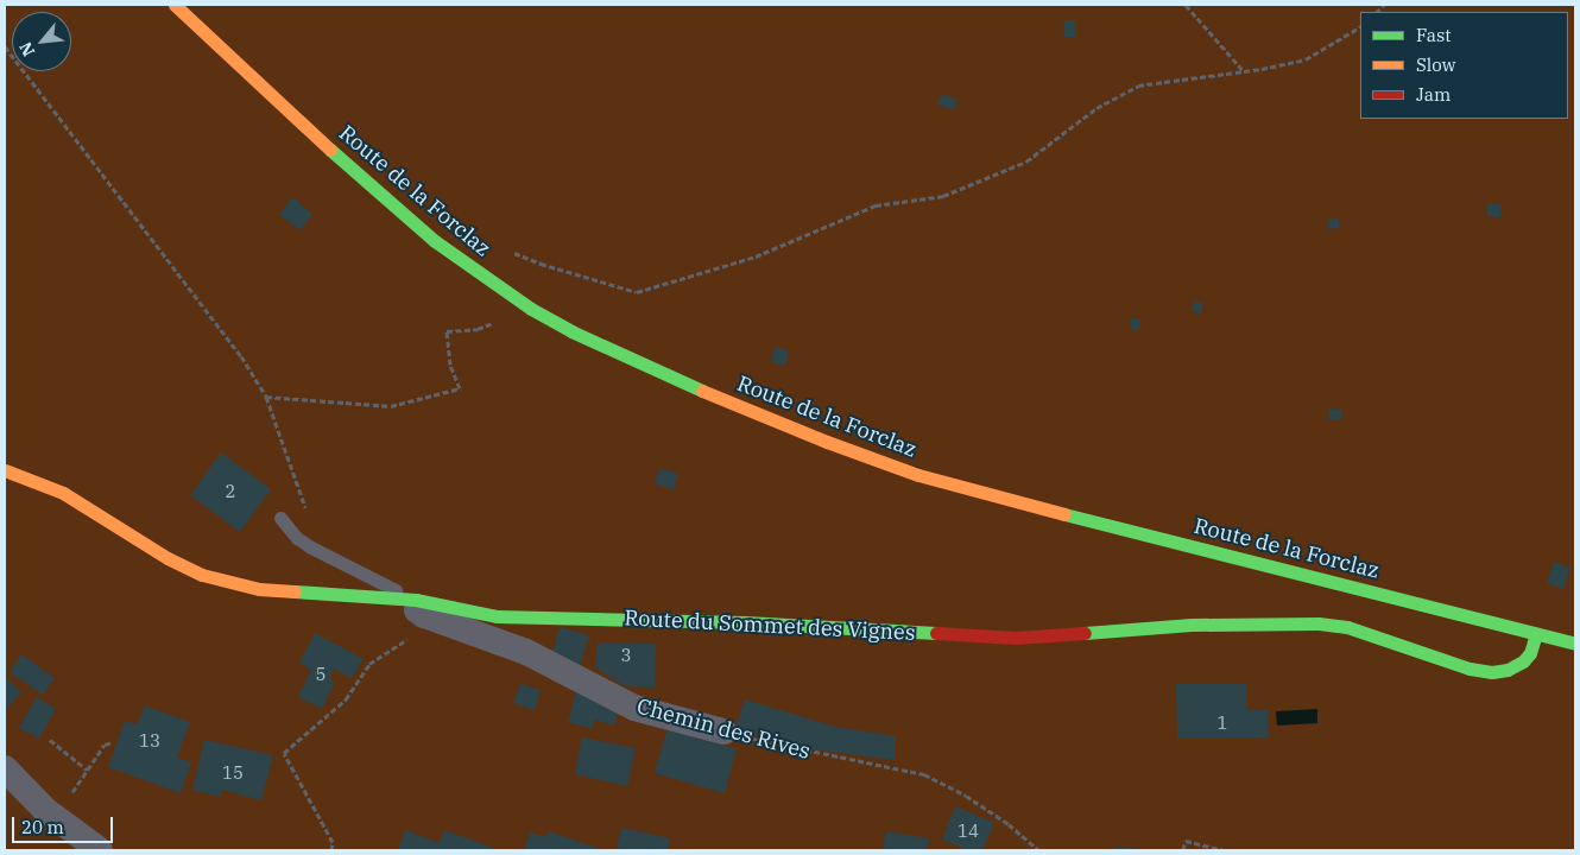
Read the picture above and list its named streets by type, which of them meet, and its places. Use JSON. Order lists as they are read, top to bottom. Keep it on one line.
{"streets":{"street":["Route de la Forclaz","Route du Sommet des Vignes","Chemin des Rives"]},"crossings":[["Route de la Forclaz","Route du Sommet des Vignes"],["Route du Sommet des Vignes","Chemin des Rives"]],"house_numbers":["2","3","5","1","13","15","14"],"legend":["Fast","Slow","Jam"],"scale_bar":"20 m","north":"bottom left"}
